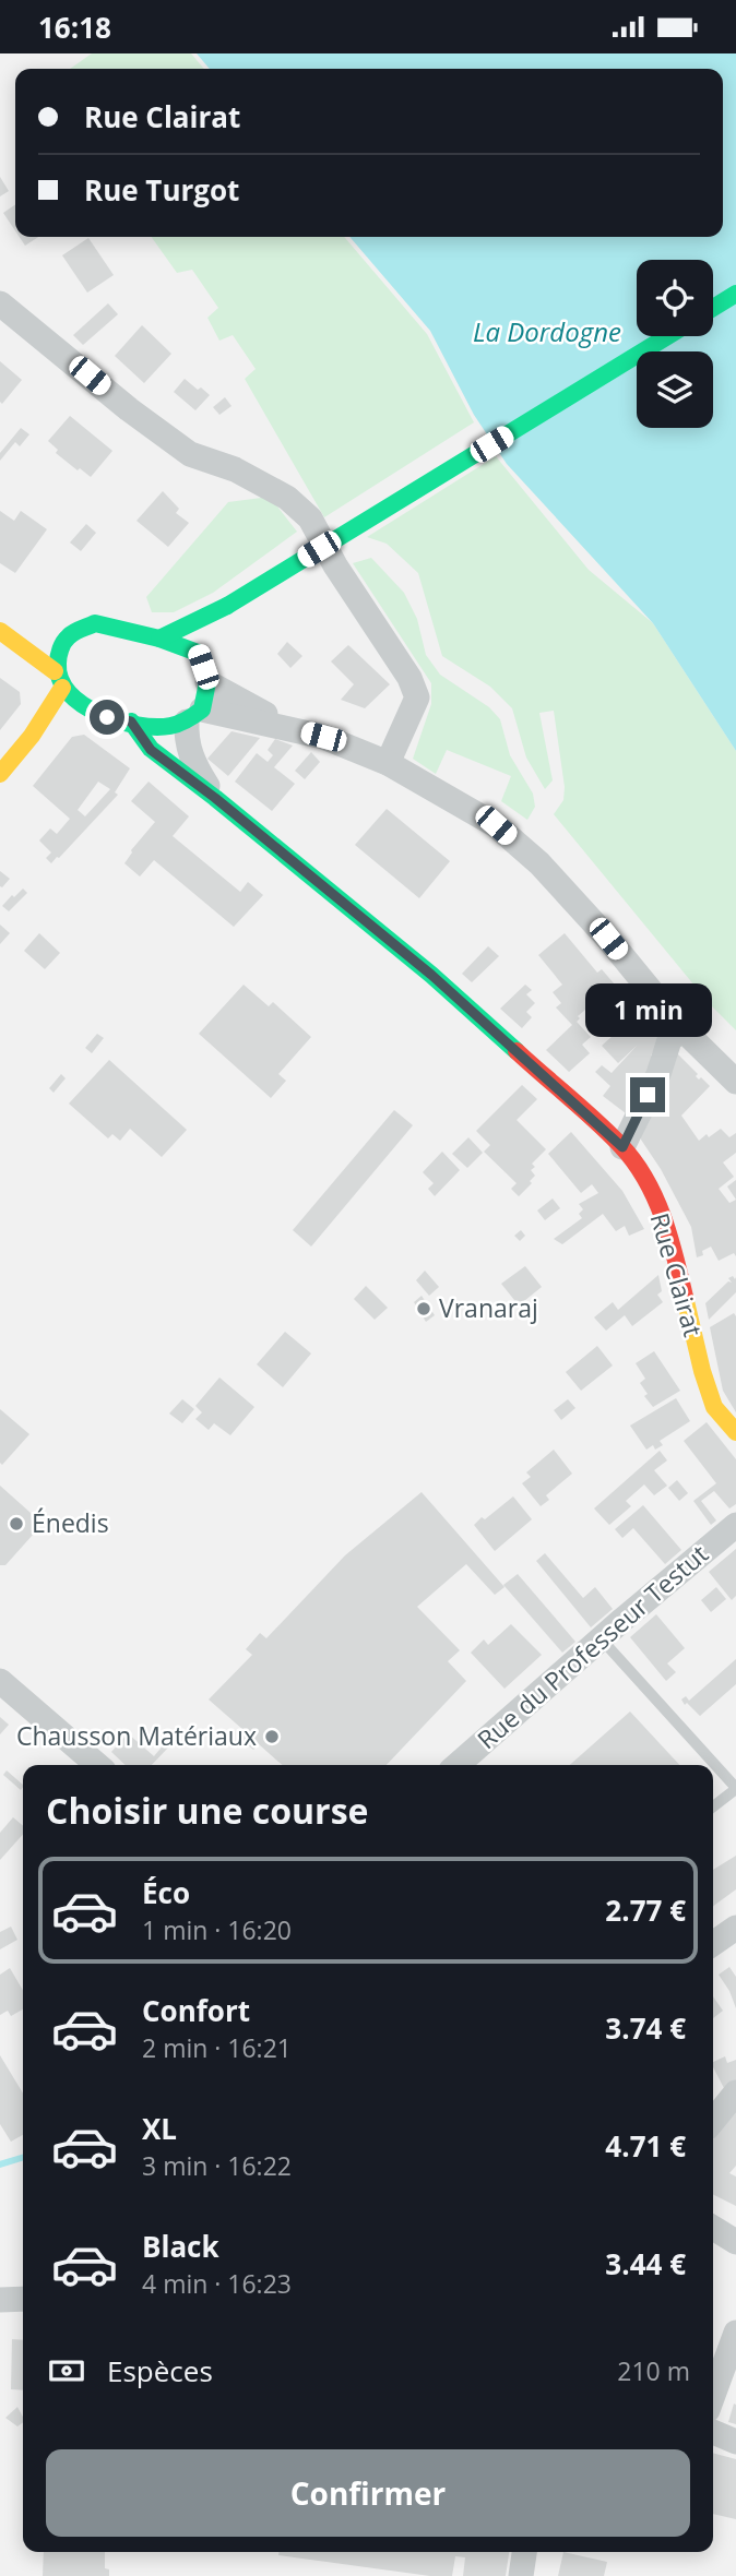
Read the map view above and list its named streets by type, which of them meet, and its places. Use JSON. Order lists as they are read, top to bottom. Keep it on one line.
{"streets":{"main road":["Rue Clairat"],"street":["Rue du Professeur Testut"]},"water":["La Dordogne"],"places":["Vranaraj","Énedis","Chausson Matériaux"],"page":{"status":"16:18","banner":["Rue Clairat","Rue Turgot"],"bubble":"1 min","heading":"Choisir une course","list":[{"name":"Éco","note":"1 min · 16:20","value":"2.77 €"},{"name":"Confort","note":"2 min · 16:21","value":"3.74 €"},{"name":"XL","note":"3 min · 16:22","value":"4.71 €"},{"name":"Black","note":"4 min · 16:23","value":"3.44 €"}],"pay":["Espèces","210 m"],"buttons":"Confirmer"}}
